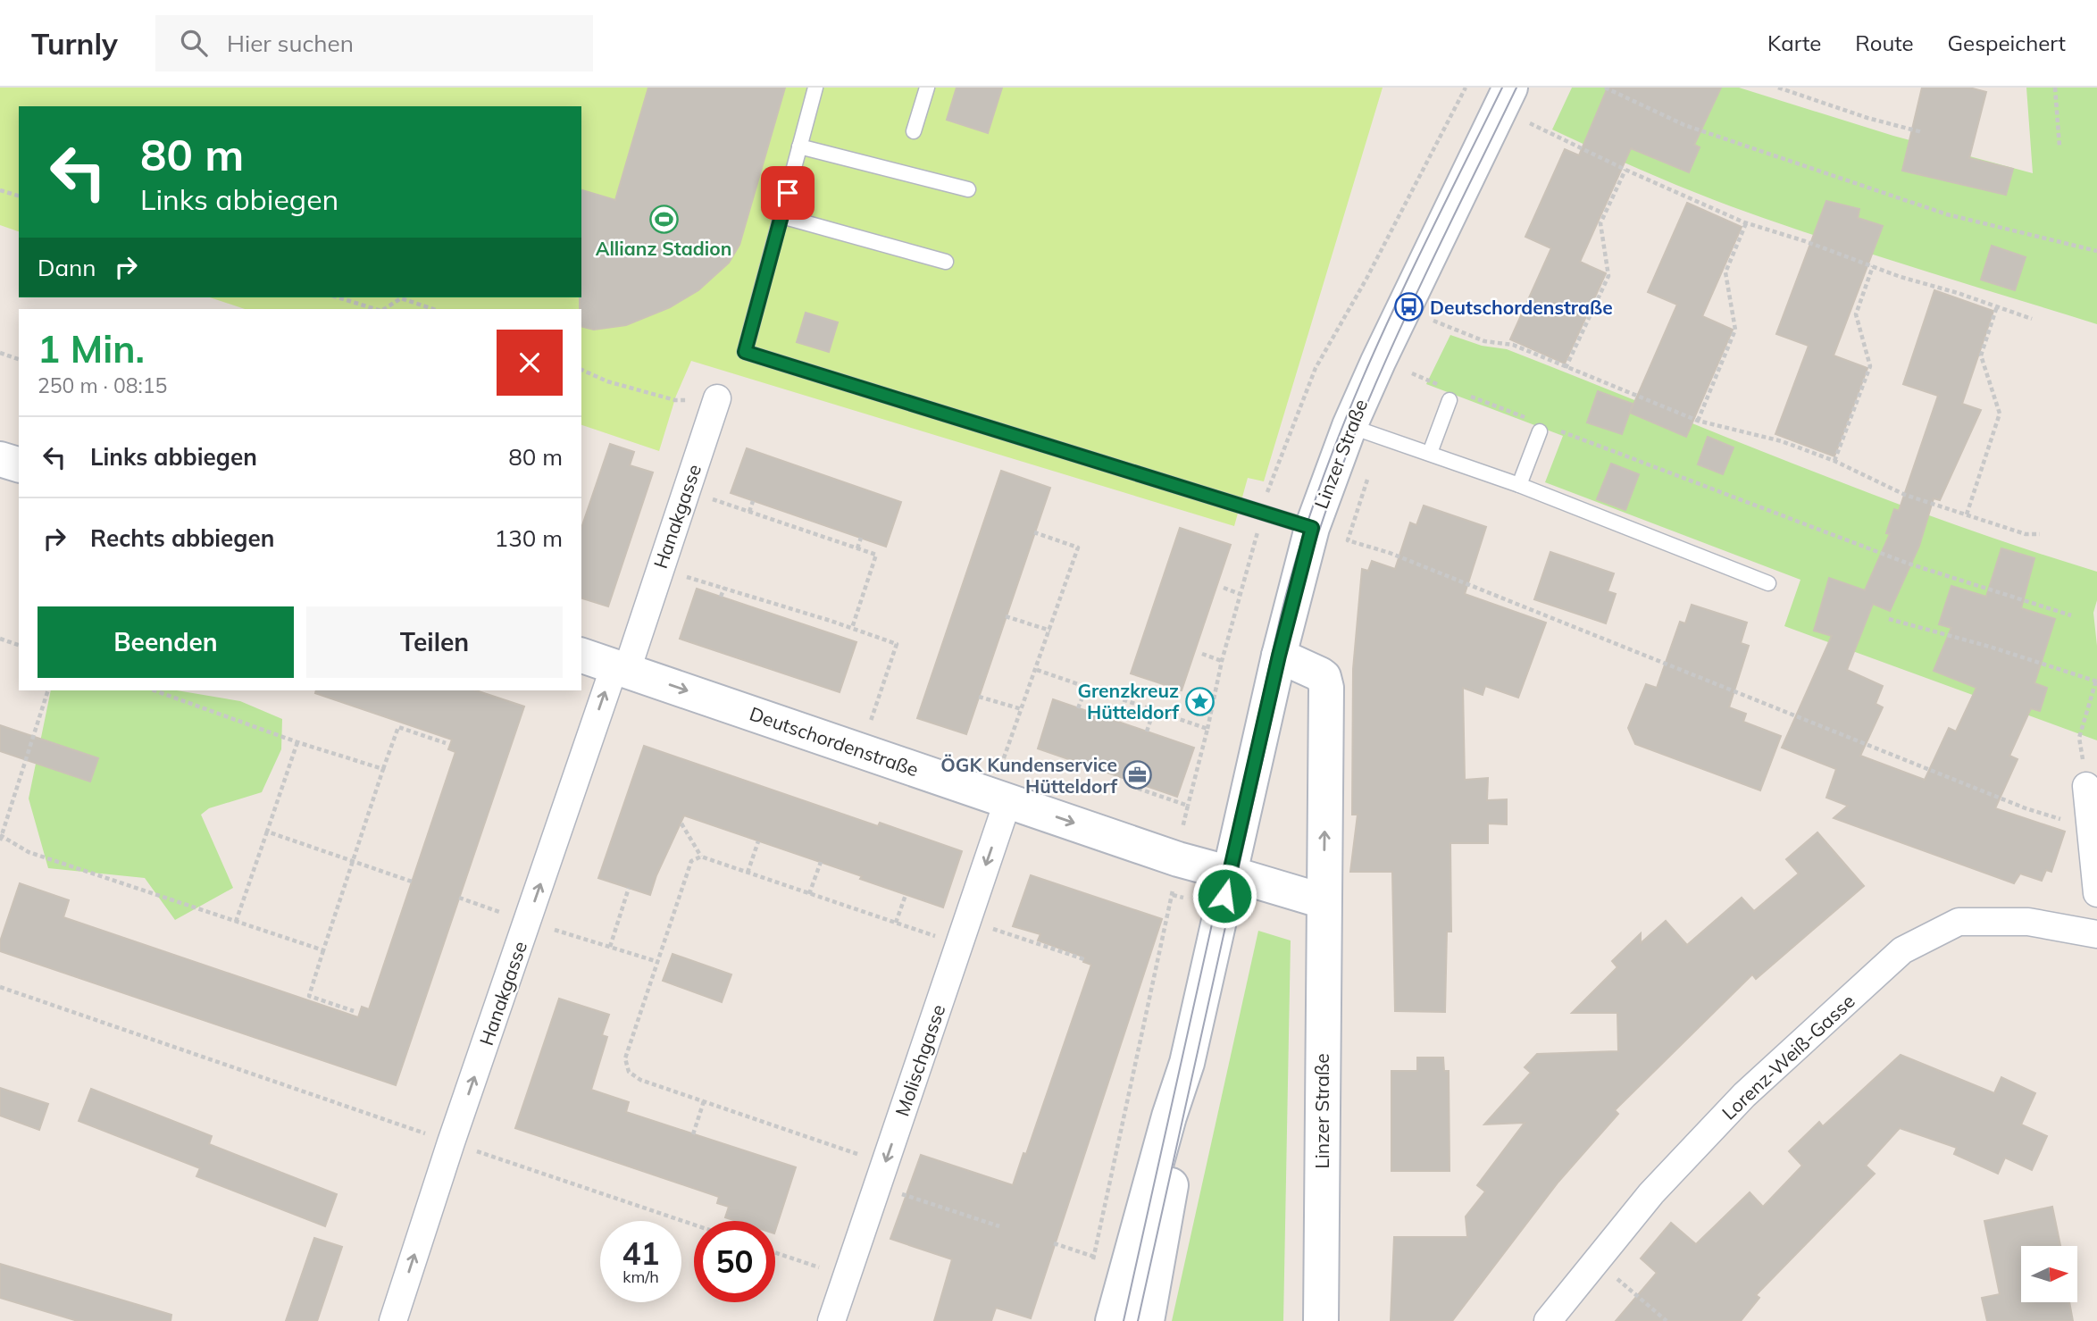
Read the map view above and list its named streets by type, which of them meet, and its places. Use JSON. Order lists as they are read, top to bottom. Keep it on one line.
{"streets":{"main road":["Linzer Straße","Deutschordenstraße"],"street":["Hanakgasse","Lorenz-Weiß-Gasse","Molischgasse"]},"crossings":[["Linzer Straße","Deutschordenstraße"],["Hanakgasse","Deutschordenstraße"],["Deutschordenstraße","Molischgasse"]],"one_way":["Hanakgasse","Deutschordenstraße","Molischgasse"],"places":{"sports":["Allianz Stadion"],"bus stop":["Deutschordenstraße"],"place":["Grenzkreuz Hütteldorf"],"office":["ÖGK Kundenservice Hütteldorf"]},"north":"right","page":{"header":"Turnly","search":"Hier suchen","nav":["Karte","Route","Gespeichert"],"turn":["80 m","Links abbiegen"],"then":"Dann","heading":["1 Min.","250 m · 08:15"],"list":[{"name":"Links abbiegen","value":"80 m"},{"name":"Rechts abbiegen","value":"130 m"}],"buttons":["Beenden","Teilen"],"speed":"41 km/h","limit":"50"}}
